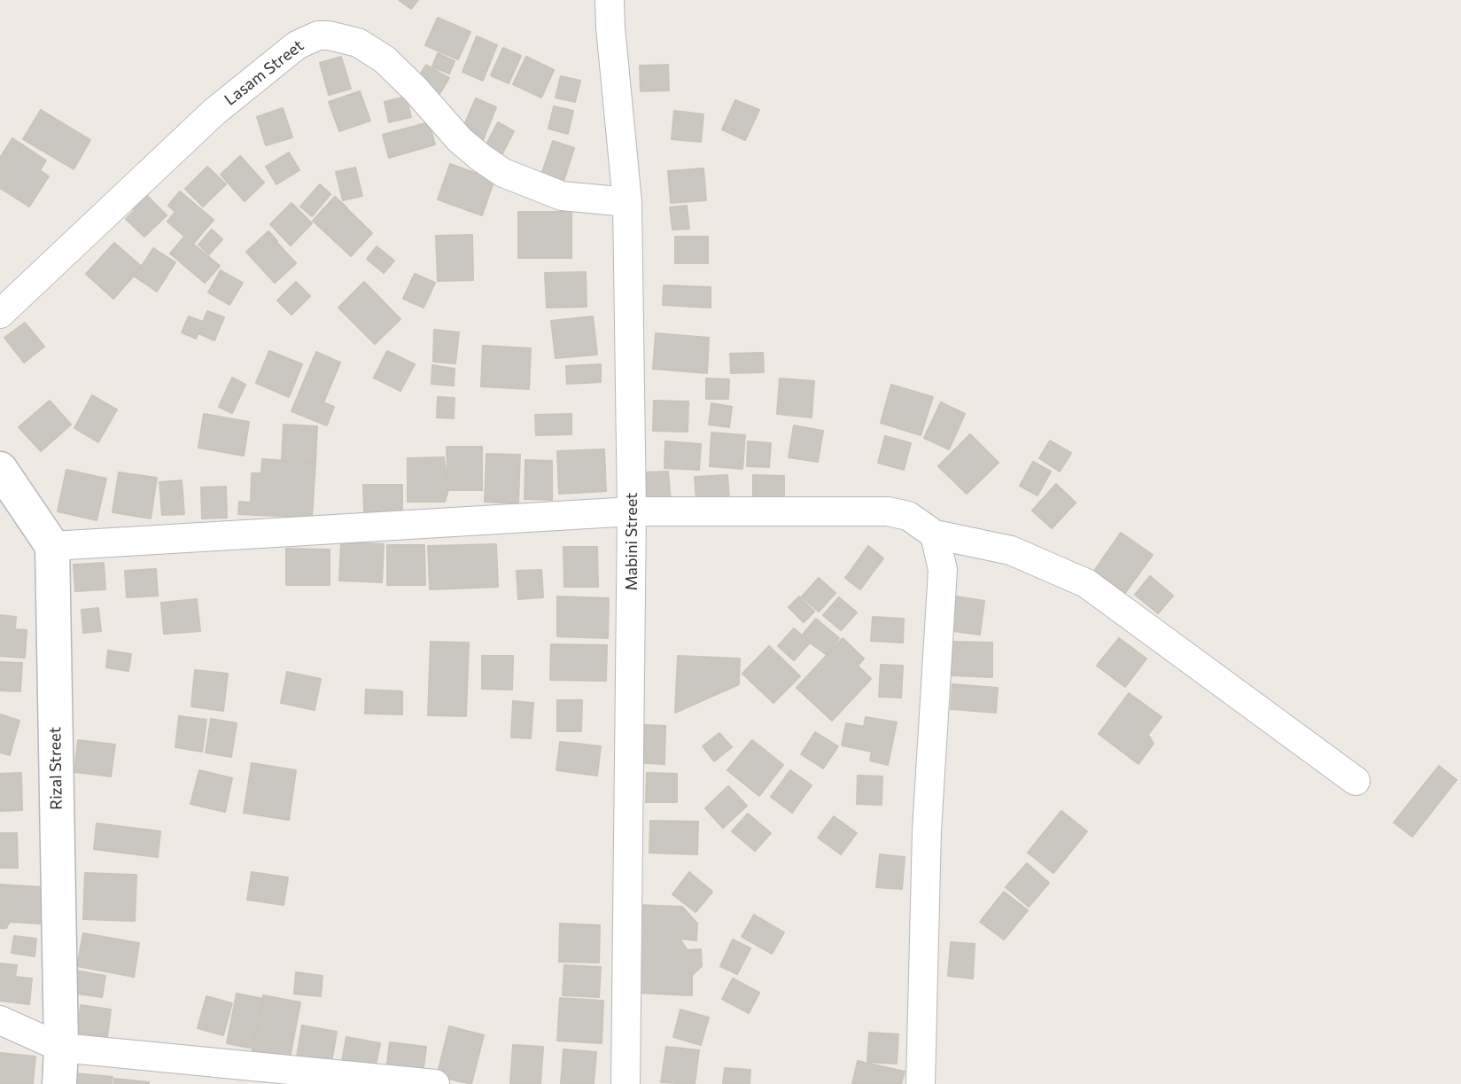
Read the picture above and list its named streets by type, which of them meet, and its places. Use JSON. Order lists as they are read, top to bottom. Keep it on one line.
{"streets":{"street":["Lasam Street","Mabini Street","Rizal Street"]},"crossings":[["Lasam Street","Mabini Street"]]}
